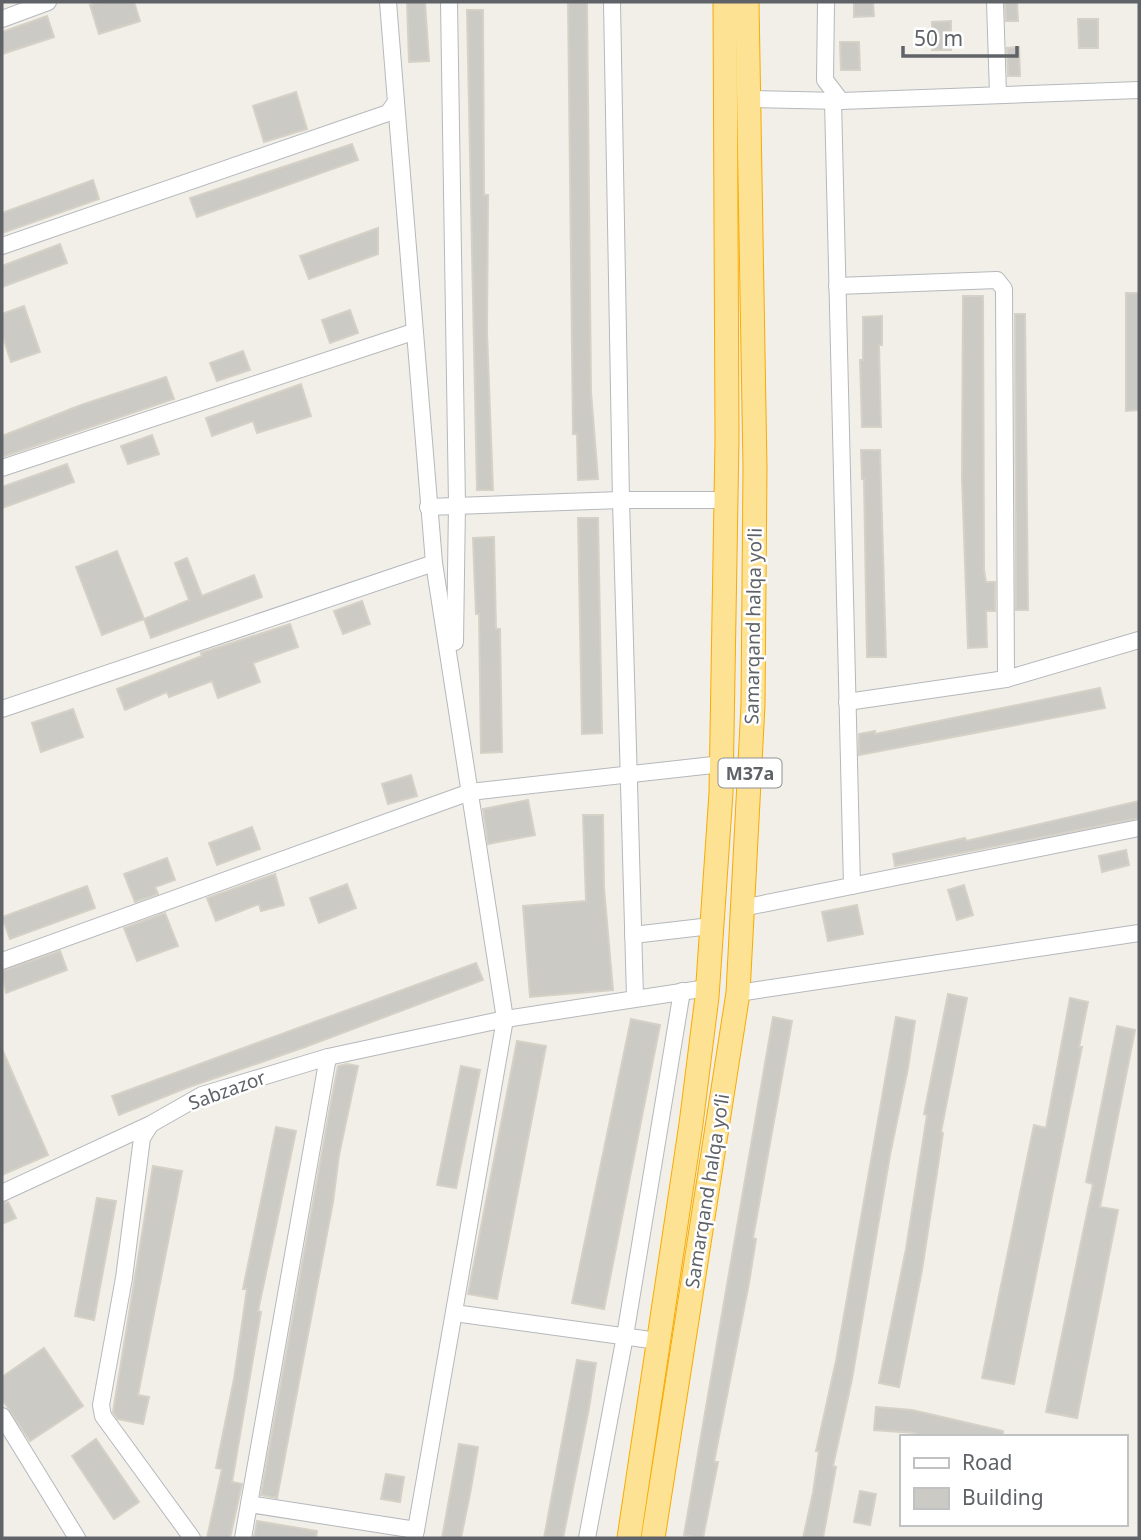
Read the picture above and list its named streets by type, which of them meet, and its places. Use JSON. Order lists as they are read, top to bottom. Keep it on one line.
{"streets":{"highway":["Samarqand halqa yoʻli","M37a"],"street":["Sabzazor"]},"crossings":[["Samarqand halqa yoʻli","Sabzazor"]],"legend":["Road","Building"],"scale_bar":"50 m"}
